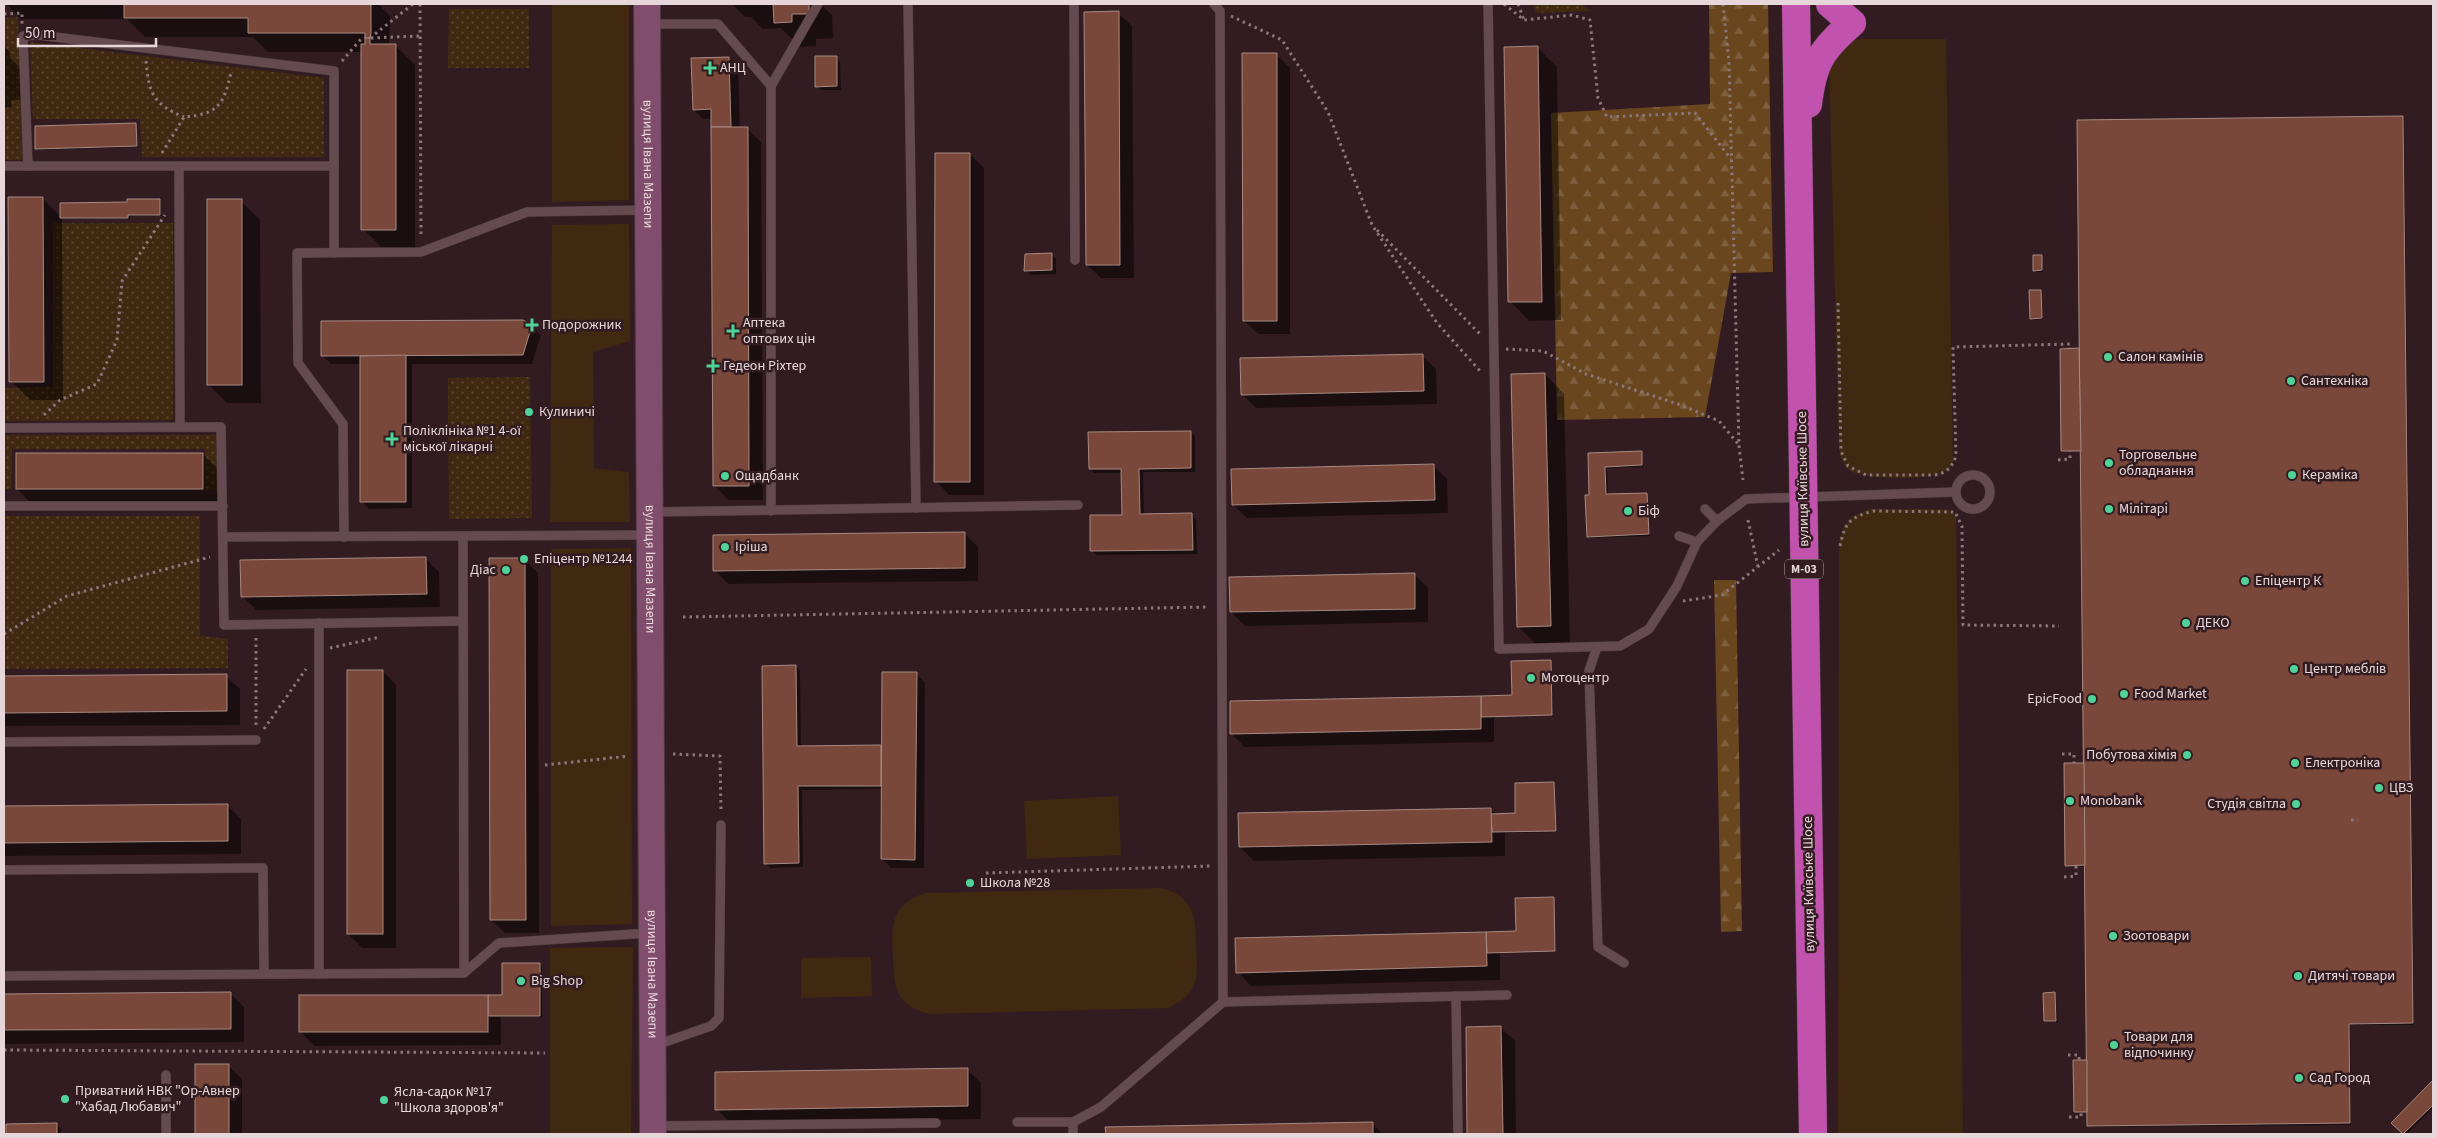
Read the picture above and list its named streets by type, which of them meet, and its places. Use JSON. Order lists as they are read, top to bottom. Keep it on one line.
{"streets":{"highway":["вулиця Київське Шосе","М-03"],"main road":["вулиця Івана Мазепи"]},"places":{"health":["АНЦ","Подорожник","Аптека оптових цін","Гедеон Ріхтер","Поліклініка №1 4-ої міської лікарні"],"other":["Салон камінів","Сантехніка","Кулиничі","Торговельне обладнання","Кераміка","Ощадбанк","Мілітарі","Біф","Іріша","Епіцентр №1244","Діас","Епіцентр К","ДЕКО","Центр меблів","Мотоцентр","Food Market","EpicFood","Побутова хімія","Електроніка","ЦВЗ","Monobank","Студія світла","Школа №28","Зоотовари","Дитячі товари","Big Shop","Товари для відпочинку","Сад Город","Приватний НВК \"Ор-Авнер \"Хабад Любавич\"","Ясла-садок №17 \"Школа здоров'я\""]},"scale_bar":"50 m"}
